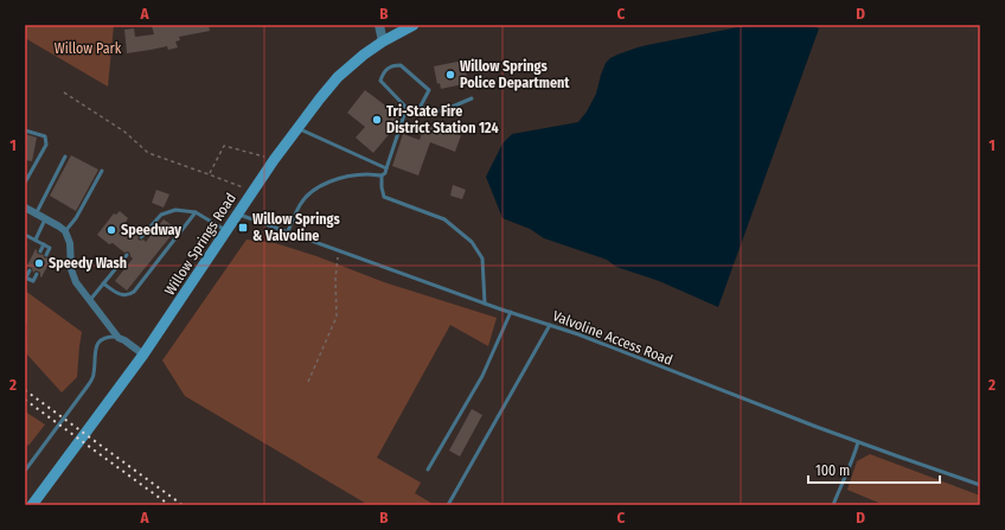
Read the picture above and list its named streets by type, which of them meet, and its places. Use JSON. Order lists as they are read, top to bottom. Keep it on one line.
{"streets":{"main road":["Willow Springs Road"],"lane":["Valvoline Access Road"]},"crossings":[["Willow Springs Road","Valvoline Access Road"]],"parks":["Willow Park"],"places":{"other":["Willow Springs Police Department","Tri-State Fire District Station 124","Speedway","Speedy Wash"],"transit":["Willow Springs & Valvoline"]},"scale_bar":"100 m","grid":{"columns":["A","B","C","D"],"rows":["1","2"]}}
